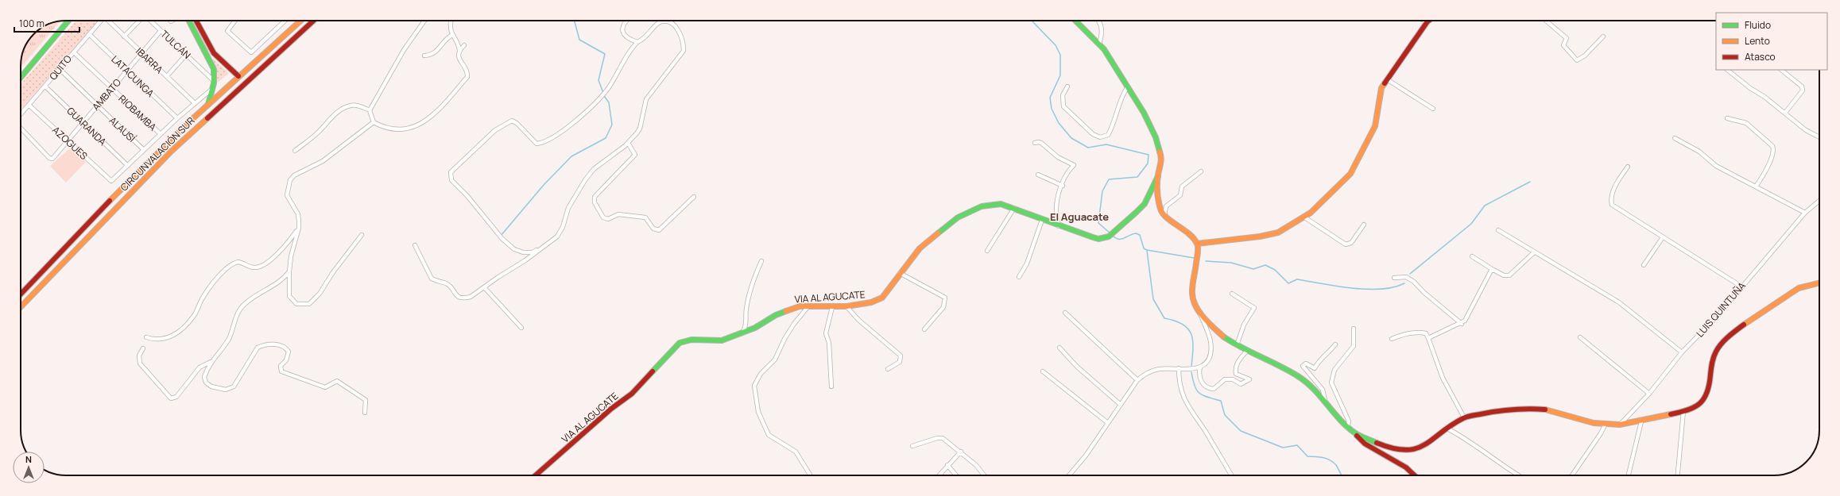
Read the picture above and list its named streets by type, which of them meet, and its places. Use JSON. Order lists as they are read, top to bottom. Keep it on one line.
{"streets":{"main road":["CIRCUNVALACIÓN SUR","VIA AL AGUCATE"],"street":["TULCÁN","IBARRA","QUITO","LATACUNGA","AMBATO","RIOBAMBA","GUARANDA","ALAUSÍ","AZOGUES","LUIS QUINTUÑA"]},"crossings":[["TULCÁN","AMBATO"],["IBARRA","AMBATO"],["QUITO","LATACUNGA"],["QUITO","RIOBAMBA"],["QUITO","GUARANDA"],["QUITO","ALAUSÍ"],["QUITO","AZOGUES"],["LATACUNGA","AMBATO"],["AMBATO","RIOBAMBA"],["AMBATO","GUARANDA"],["AMBATO","ALAUSÍ"],["AMBATO","AZOGUES"],["GUARANDA","AZOGUES"]],"districts":["El Aguacate"],"legend":["Fluido","Lento","Atasco"],"scale_bar":"100 m","north":"top"}
